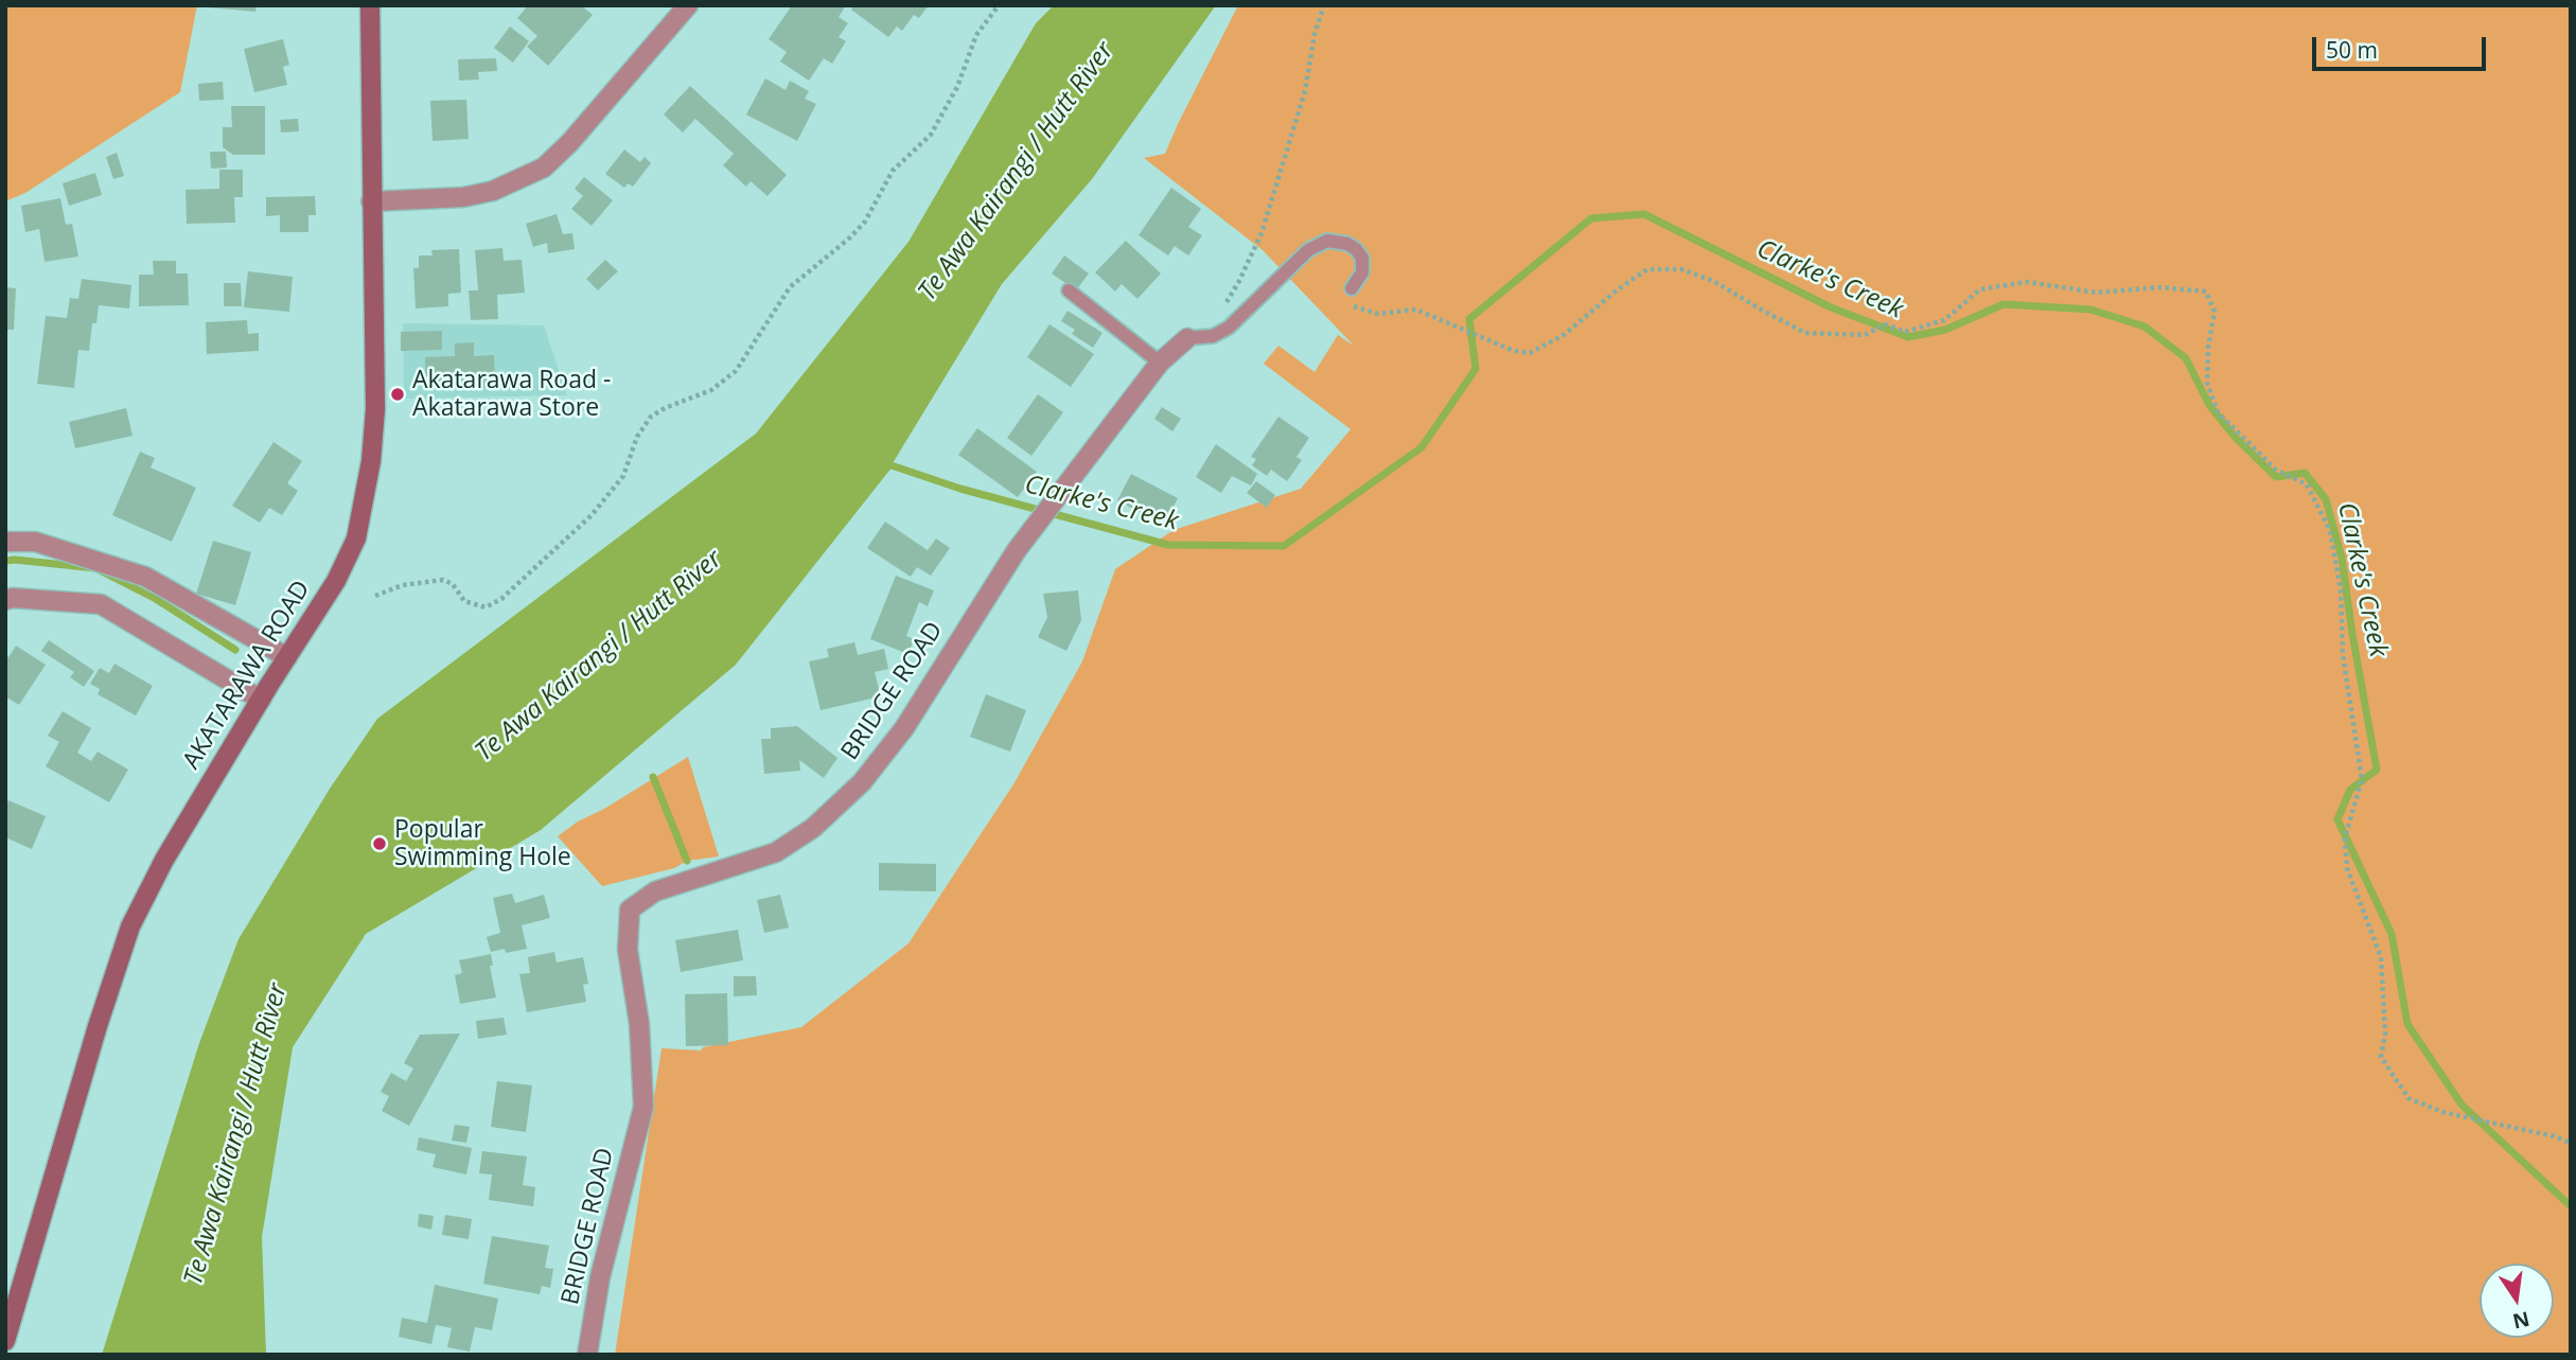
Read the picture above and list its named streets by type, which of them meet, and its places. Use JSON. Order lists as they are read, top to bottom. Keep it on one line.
{"streets":{"street":["AKATARAWA ROAD","BRIDGE ROAD"]},"water":["Te Awa Kairangi / Hutt River","Clarke's Creek"],"places":["Akatarawa Road - Akatarawa Store","Popular Swimming Hole"],"scale_bar":"50 m","north":"bottom"}
